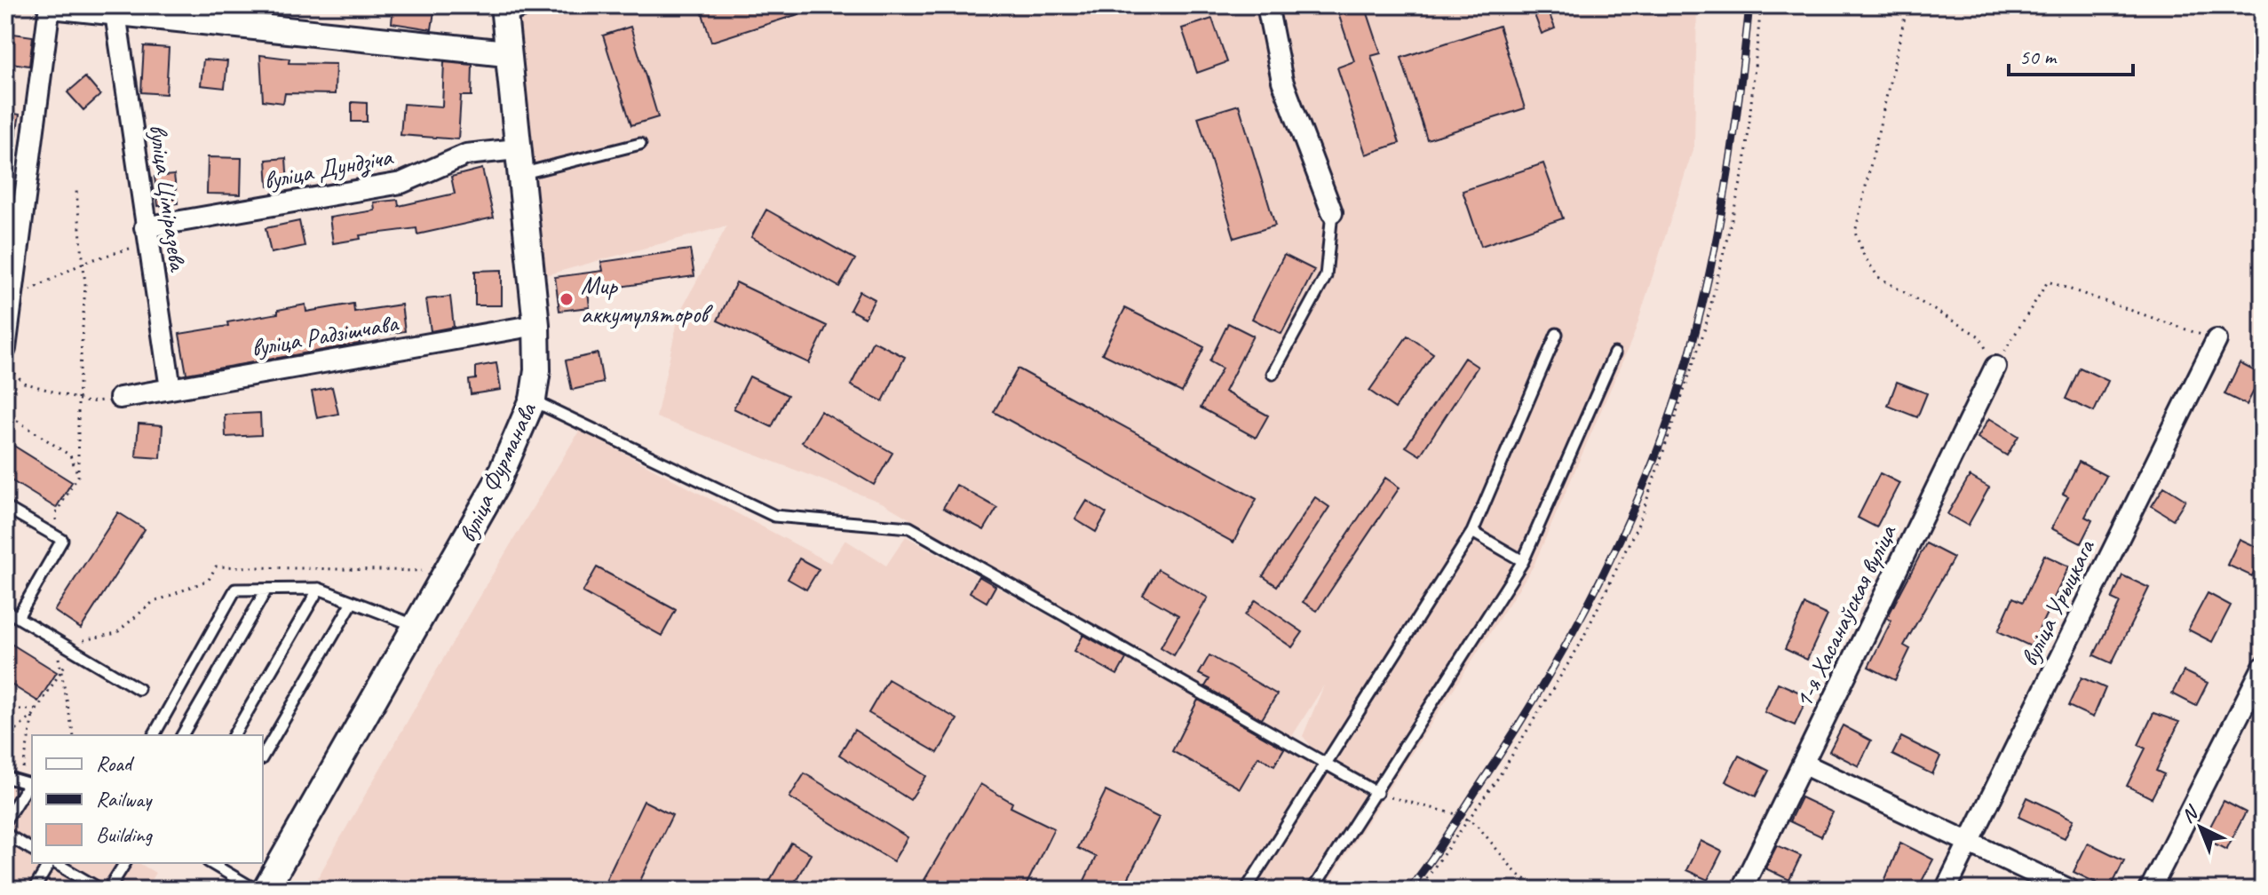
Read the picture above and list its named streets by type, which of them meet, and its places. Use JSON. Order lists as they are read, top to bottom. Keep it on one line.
{"streets":{"street":["вуліца Дундзіча","вуліца Ціміразева","вуліца Радзішчава","вуліца Фурманава","вуліца Урыцкага","1-я Хасанаўская вуліца"]},"crossings":[["вуліца Дундзіча","вуліца Ціміразева"],["вуліца Дундзіча","вуліца Фурманава"],["вуліца Ціміразева","вуліца Радзішчава"],["вуліца Радзішчава","вуліца Фурманава"]],"places":["Мир аккумуляторов"],"legend":["Road","Railway","Building"],"scale_bar":"50 m","north":"top left"}
